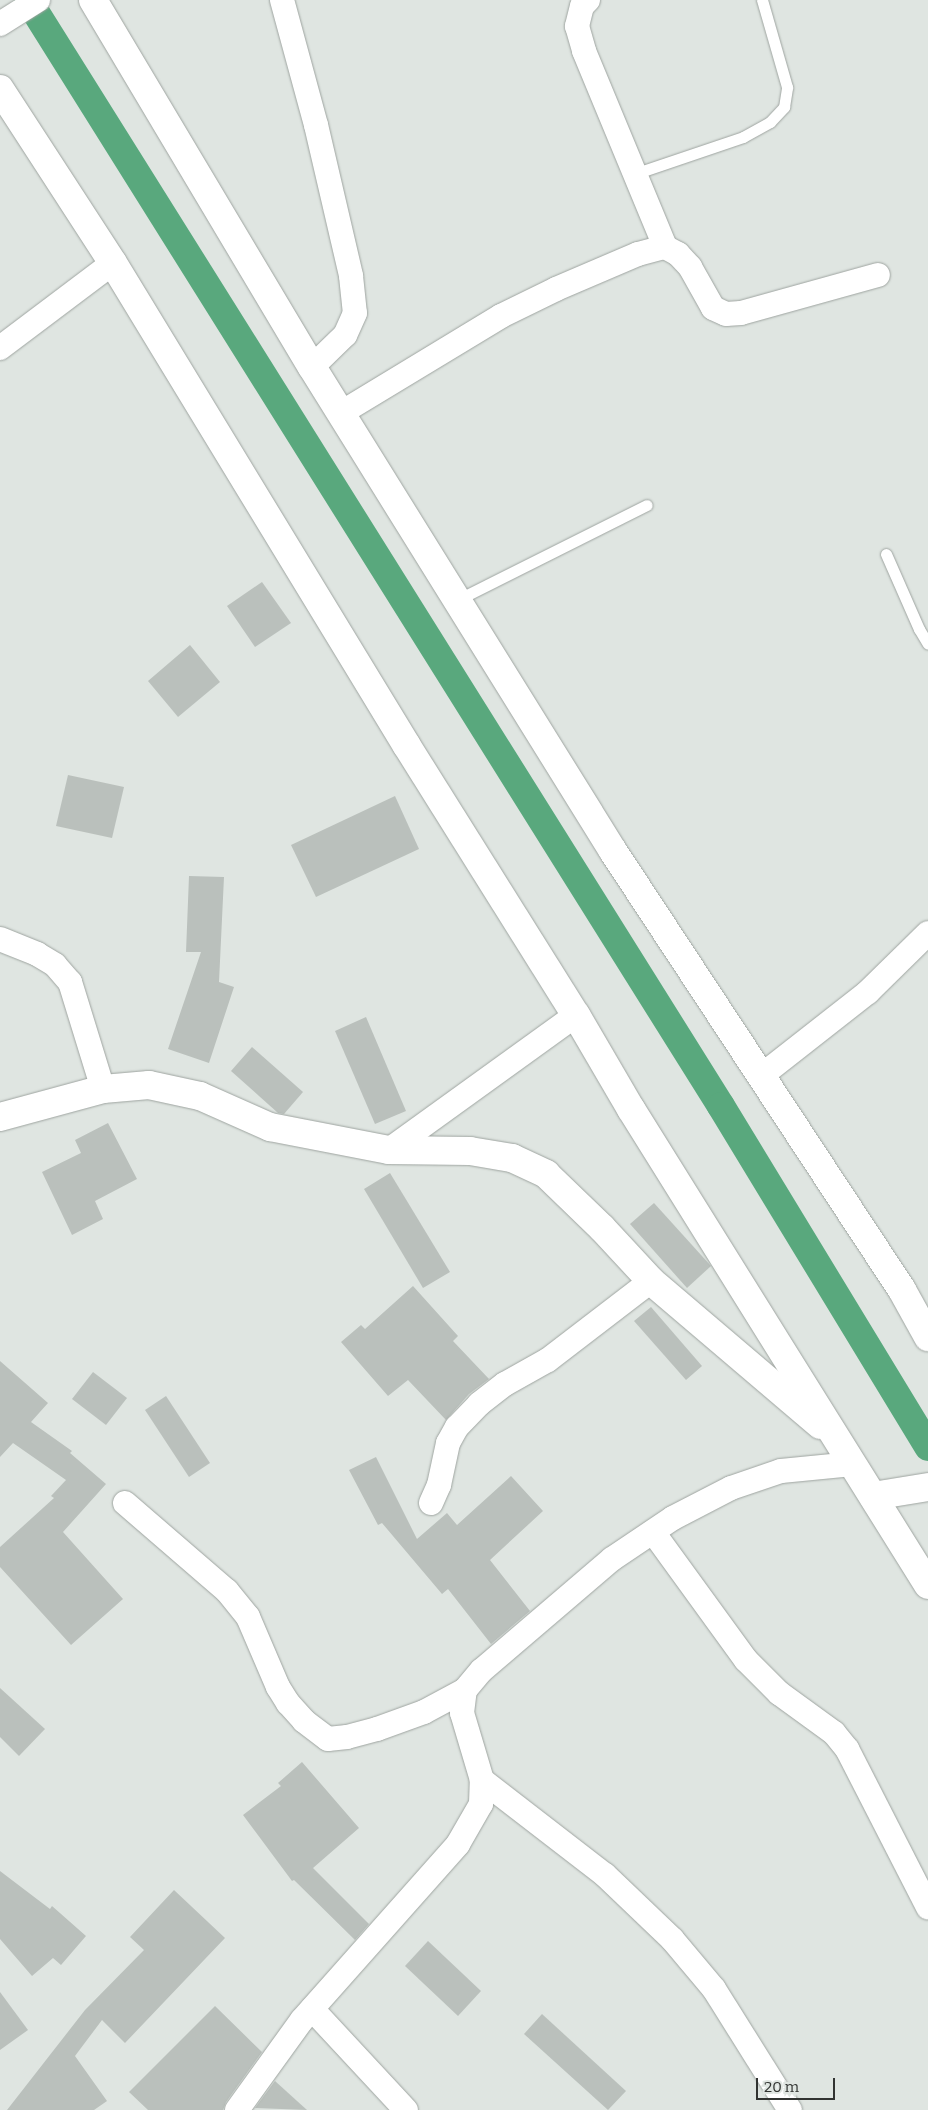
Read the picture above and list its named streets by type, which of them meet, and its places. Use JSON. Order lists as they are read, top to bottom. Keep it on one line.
{"scale_bar":"20 m"}
